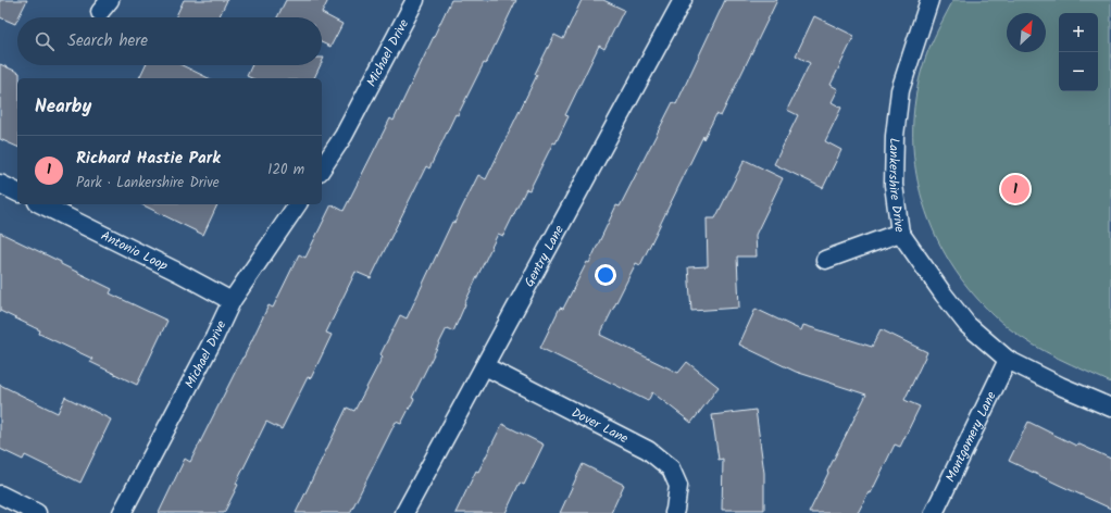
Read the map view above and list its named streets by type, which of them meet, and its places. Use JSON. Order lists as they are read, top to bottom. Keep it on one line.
{"streets":{"street":["Michael Drive","Lankershire Drive","Antonio Loop","Gentry Lane","Dover Lane","Montgomery Lane"]},"crossings":[["Michael Drive","Antonio Loop"],["Lankershire Drive","Montgomery Lane"],["Gentry Lane","Dover Lane"]],"north":"top right","page":{"map_buttons":["+","−"],"search":"Search here","heading":"Nearby","list":[{"mark":"1","name":"Richard Hastie Park","note":"Park · Lankershire Drive","value":"120 m"}],"pins":"1"}}
